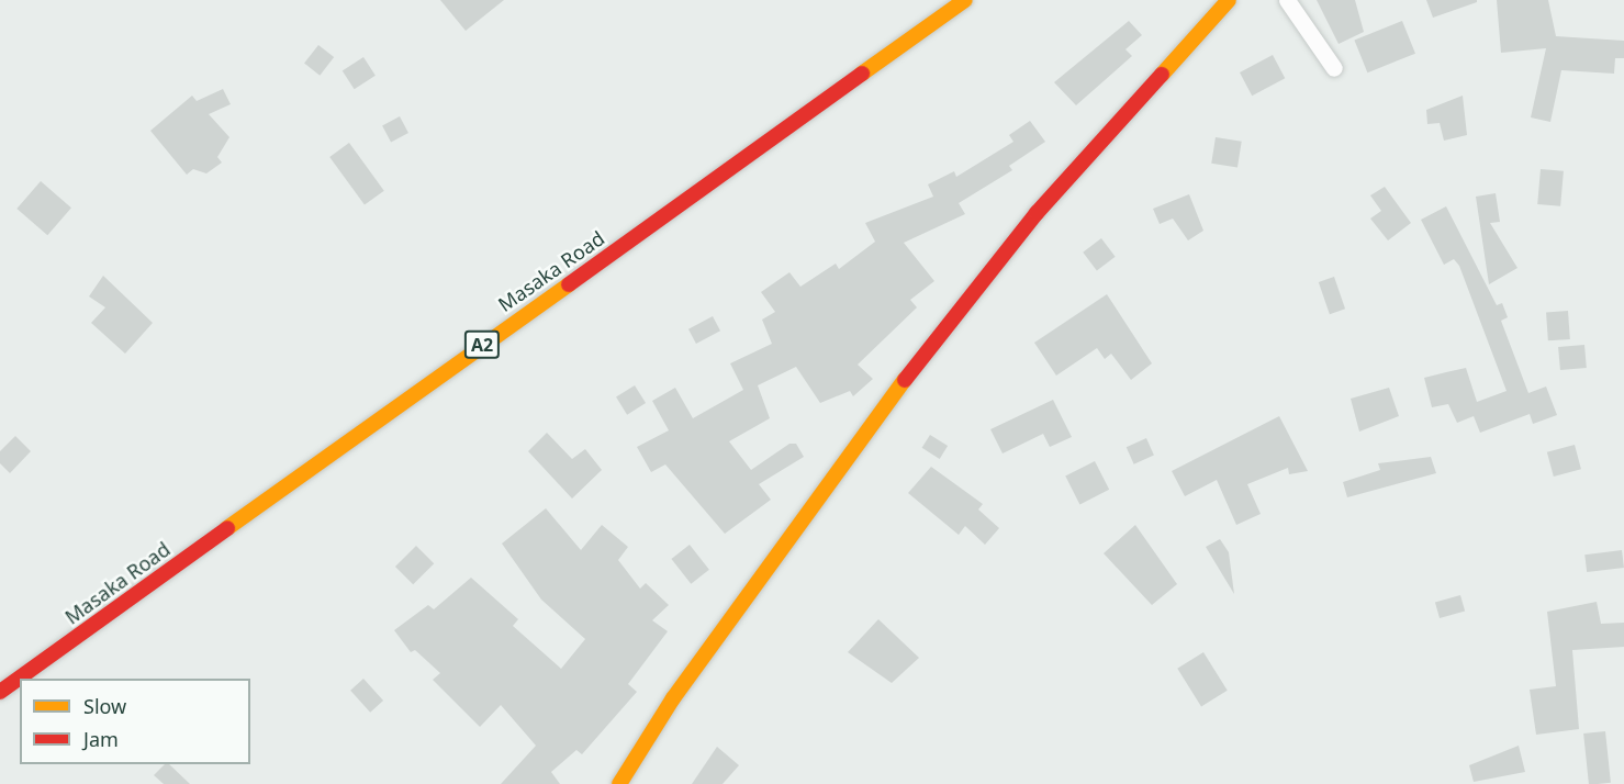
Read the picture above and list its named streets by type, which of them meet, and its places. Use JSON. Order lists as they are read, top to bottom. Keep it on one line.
{"streets":{"main road":["Masaka Road","A2"]},"legend":["Slow","Jam"]}
